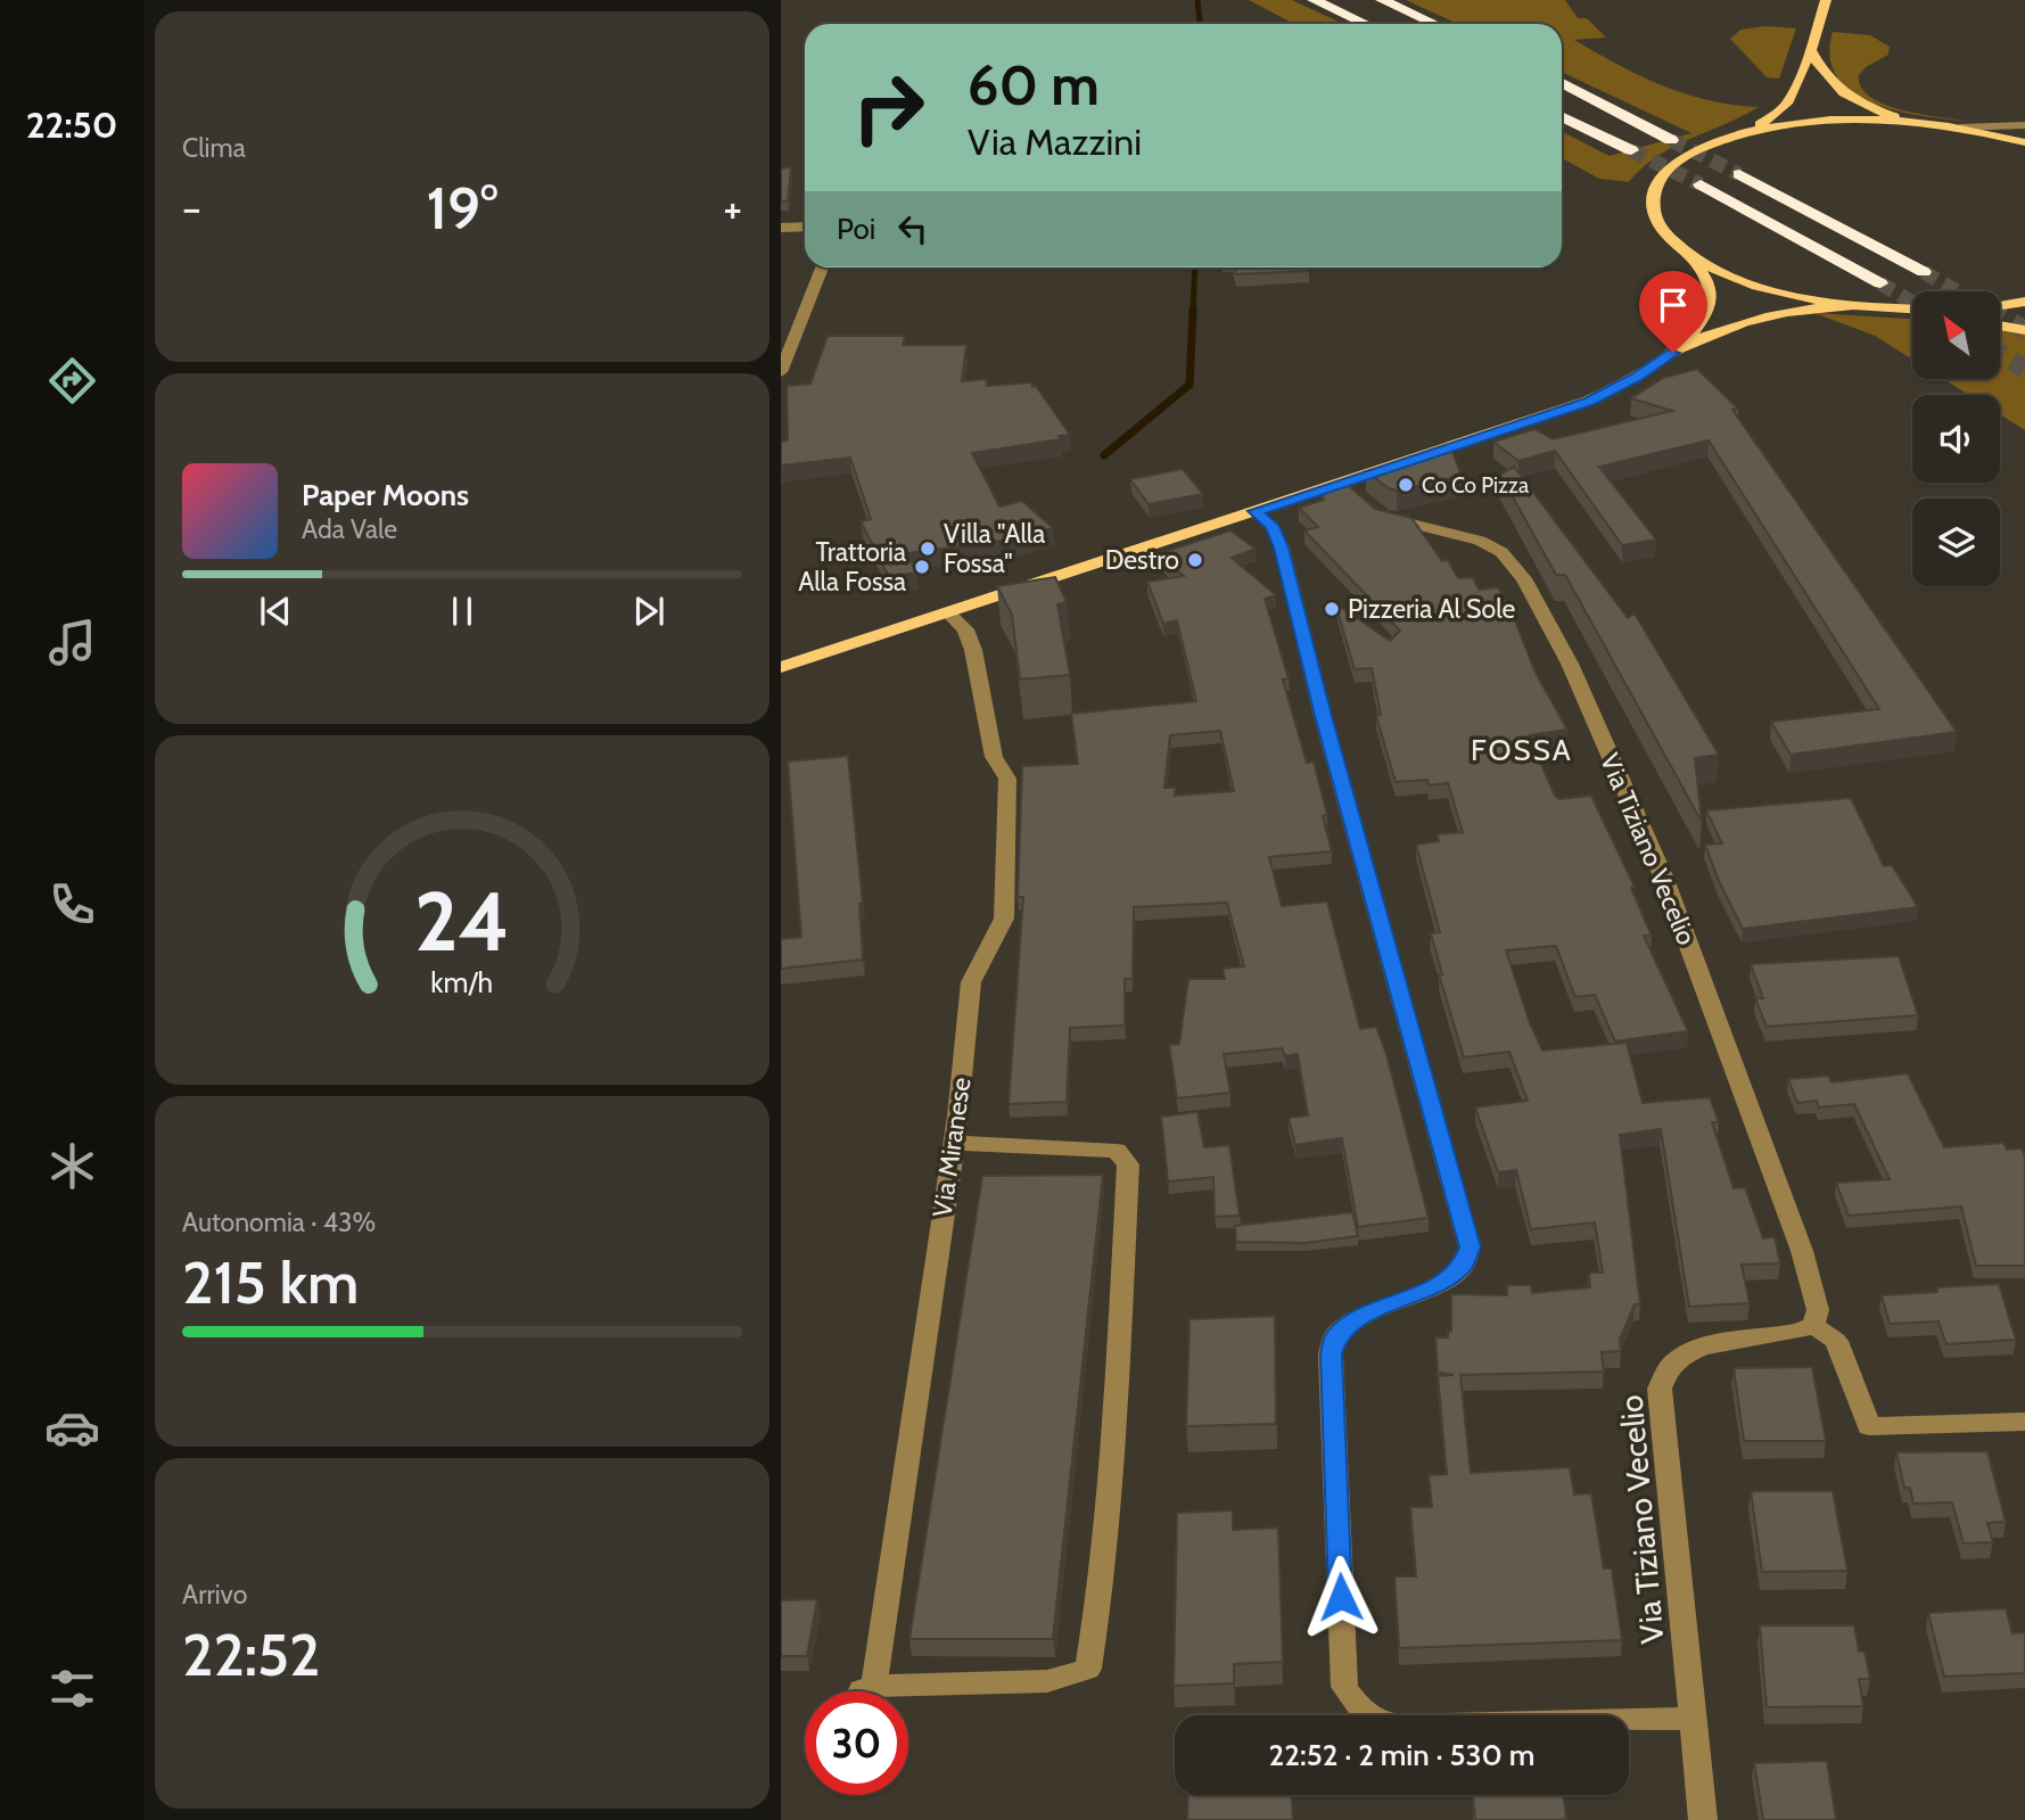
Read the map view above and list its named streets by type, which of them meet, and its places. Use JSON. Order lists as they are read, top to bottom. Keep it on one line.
{"streets":{"street":["Via Tiziano Vecelio","Via Miranese"]},"districts":["FOSSA"],"places":["Co Co Pizza","Villa \"Alla Fossa\"","Destro","Trattoria Alla Fossa","Pizzeria Al Sole"],"north":"top left","page":{"tabs":"22:50","tile":["Clima",["Autonomia · 43%","215 km"],["Arrivo","22:52"]],"turn":["60 m","Via Mazzini"],"heat":["−","19°","+"],"then":"Poi","song":["Paper Moons","Ada Vale"],"limit":"30","trip":"22:52 · 2 min · 530 m","gauge":["24","km/h"]}}
